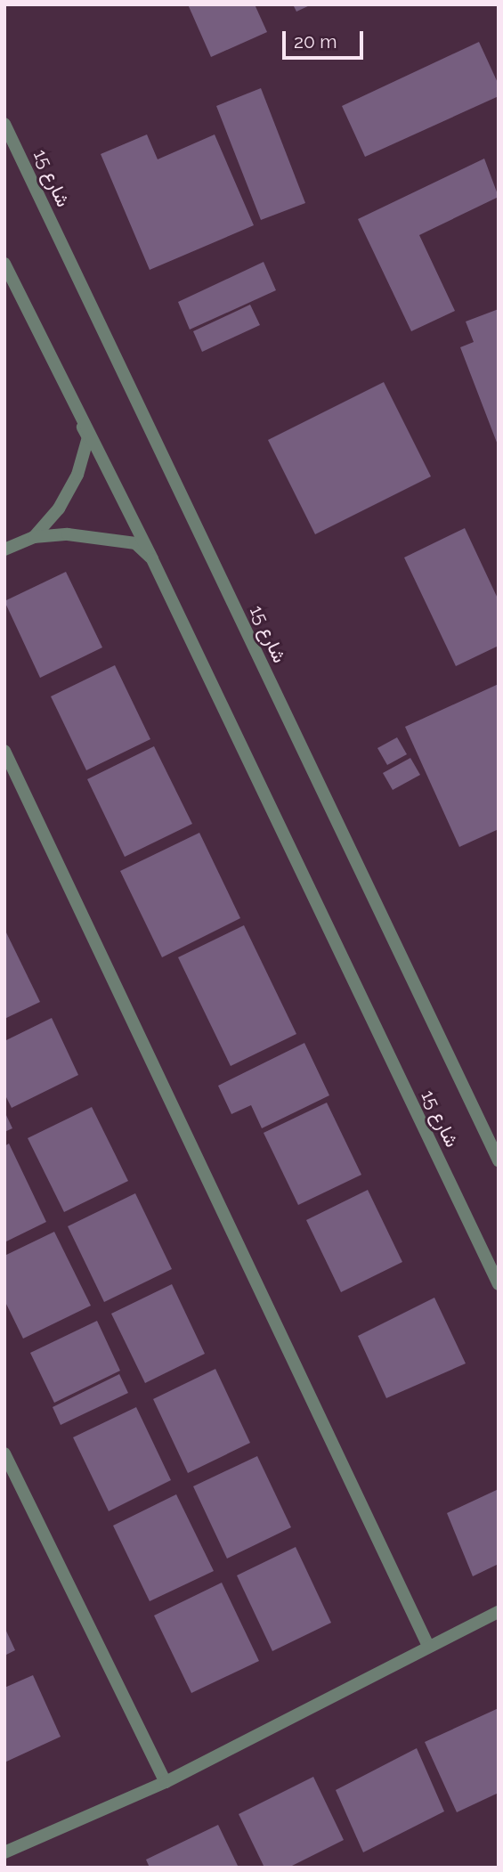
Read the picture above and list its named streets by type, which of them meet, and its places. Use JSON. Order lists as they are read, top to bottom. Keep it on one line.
{"streets":{"street":["شارع 15"]},"scale_bar":"20 m"}
